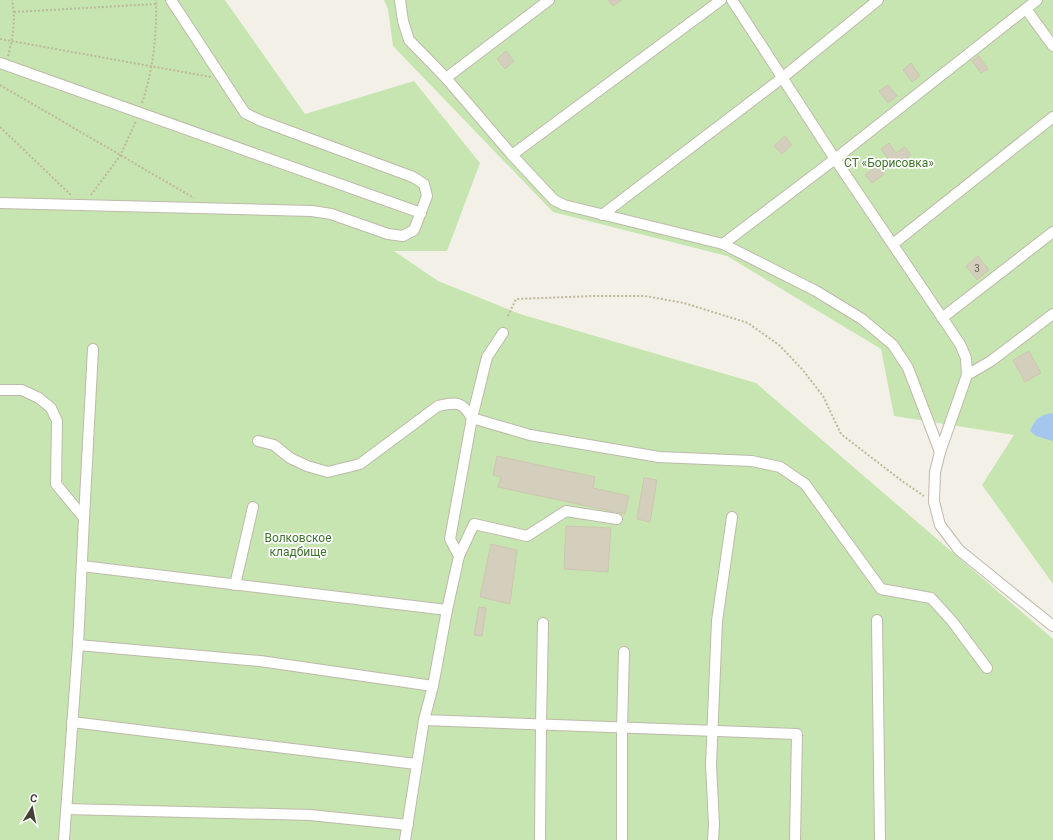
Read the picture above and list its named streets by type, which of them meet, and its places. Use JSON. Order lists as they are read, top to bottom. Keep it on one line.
{"parks":["СТ «Борисовка»","Волковское кладбище"],"house_numbers":["3"],"north":"top"}
